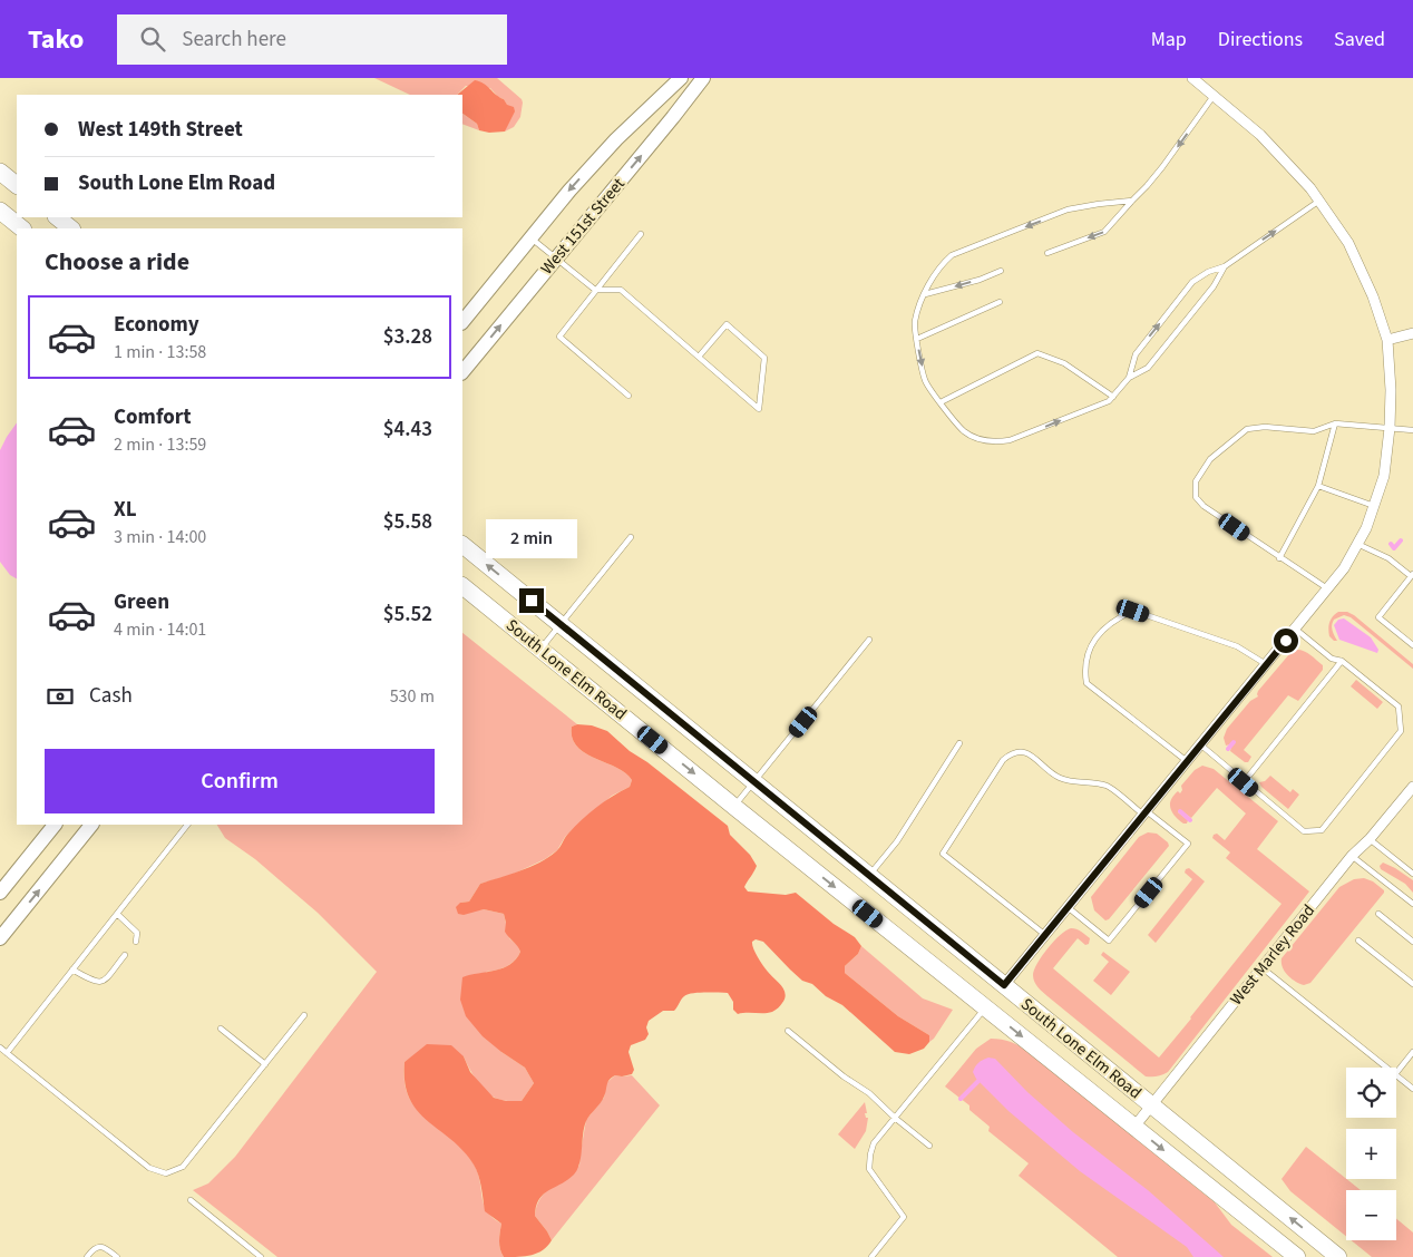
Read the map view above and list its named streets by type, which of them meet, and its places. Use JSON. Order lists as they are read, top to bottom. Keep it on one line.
{"streets":{"main road":["South Lone Elm Road"],"street":["West 151st Street","West Marley Road"]},"crossings":[["South Lone Elm Road","West Marley Road"]],"page":{"header":"Tako","search":"Search here","nav":["Map","Directions","Saved"],"banner":["West 149th Street","South Lone Elm Road"],"heading":"Choose a ride","list":[{"name":"Economy","note":"1 min · 13:58","value":"$3.28"},{"name":"Comfort","note":"2 min · 13:59","value":"$4.43"},{"name":"XL","note":"3 min · 14:00","value":"$5.58"},{"name":"Green","note":"4 min · 14:01","value":"$5.52"}],"bubble":"2 min","pay":["Cash","530 m"],"buttons":"Confirm","map_buttons":["+","−"]}}
